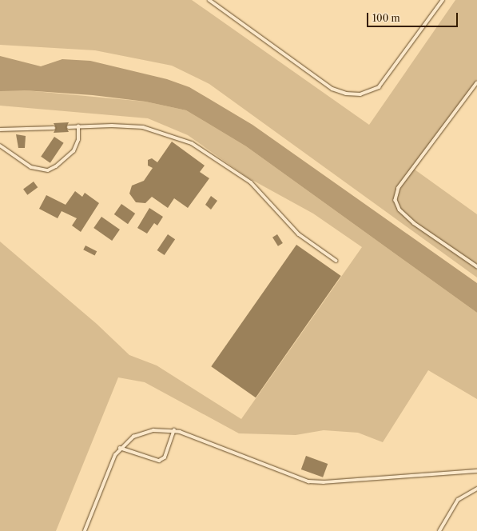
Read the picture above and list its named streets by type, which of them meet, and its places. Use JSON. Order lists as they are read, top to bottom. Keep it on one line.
{"scale_bar":"100 m"}
